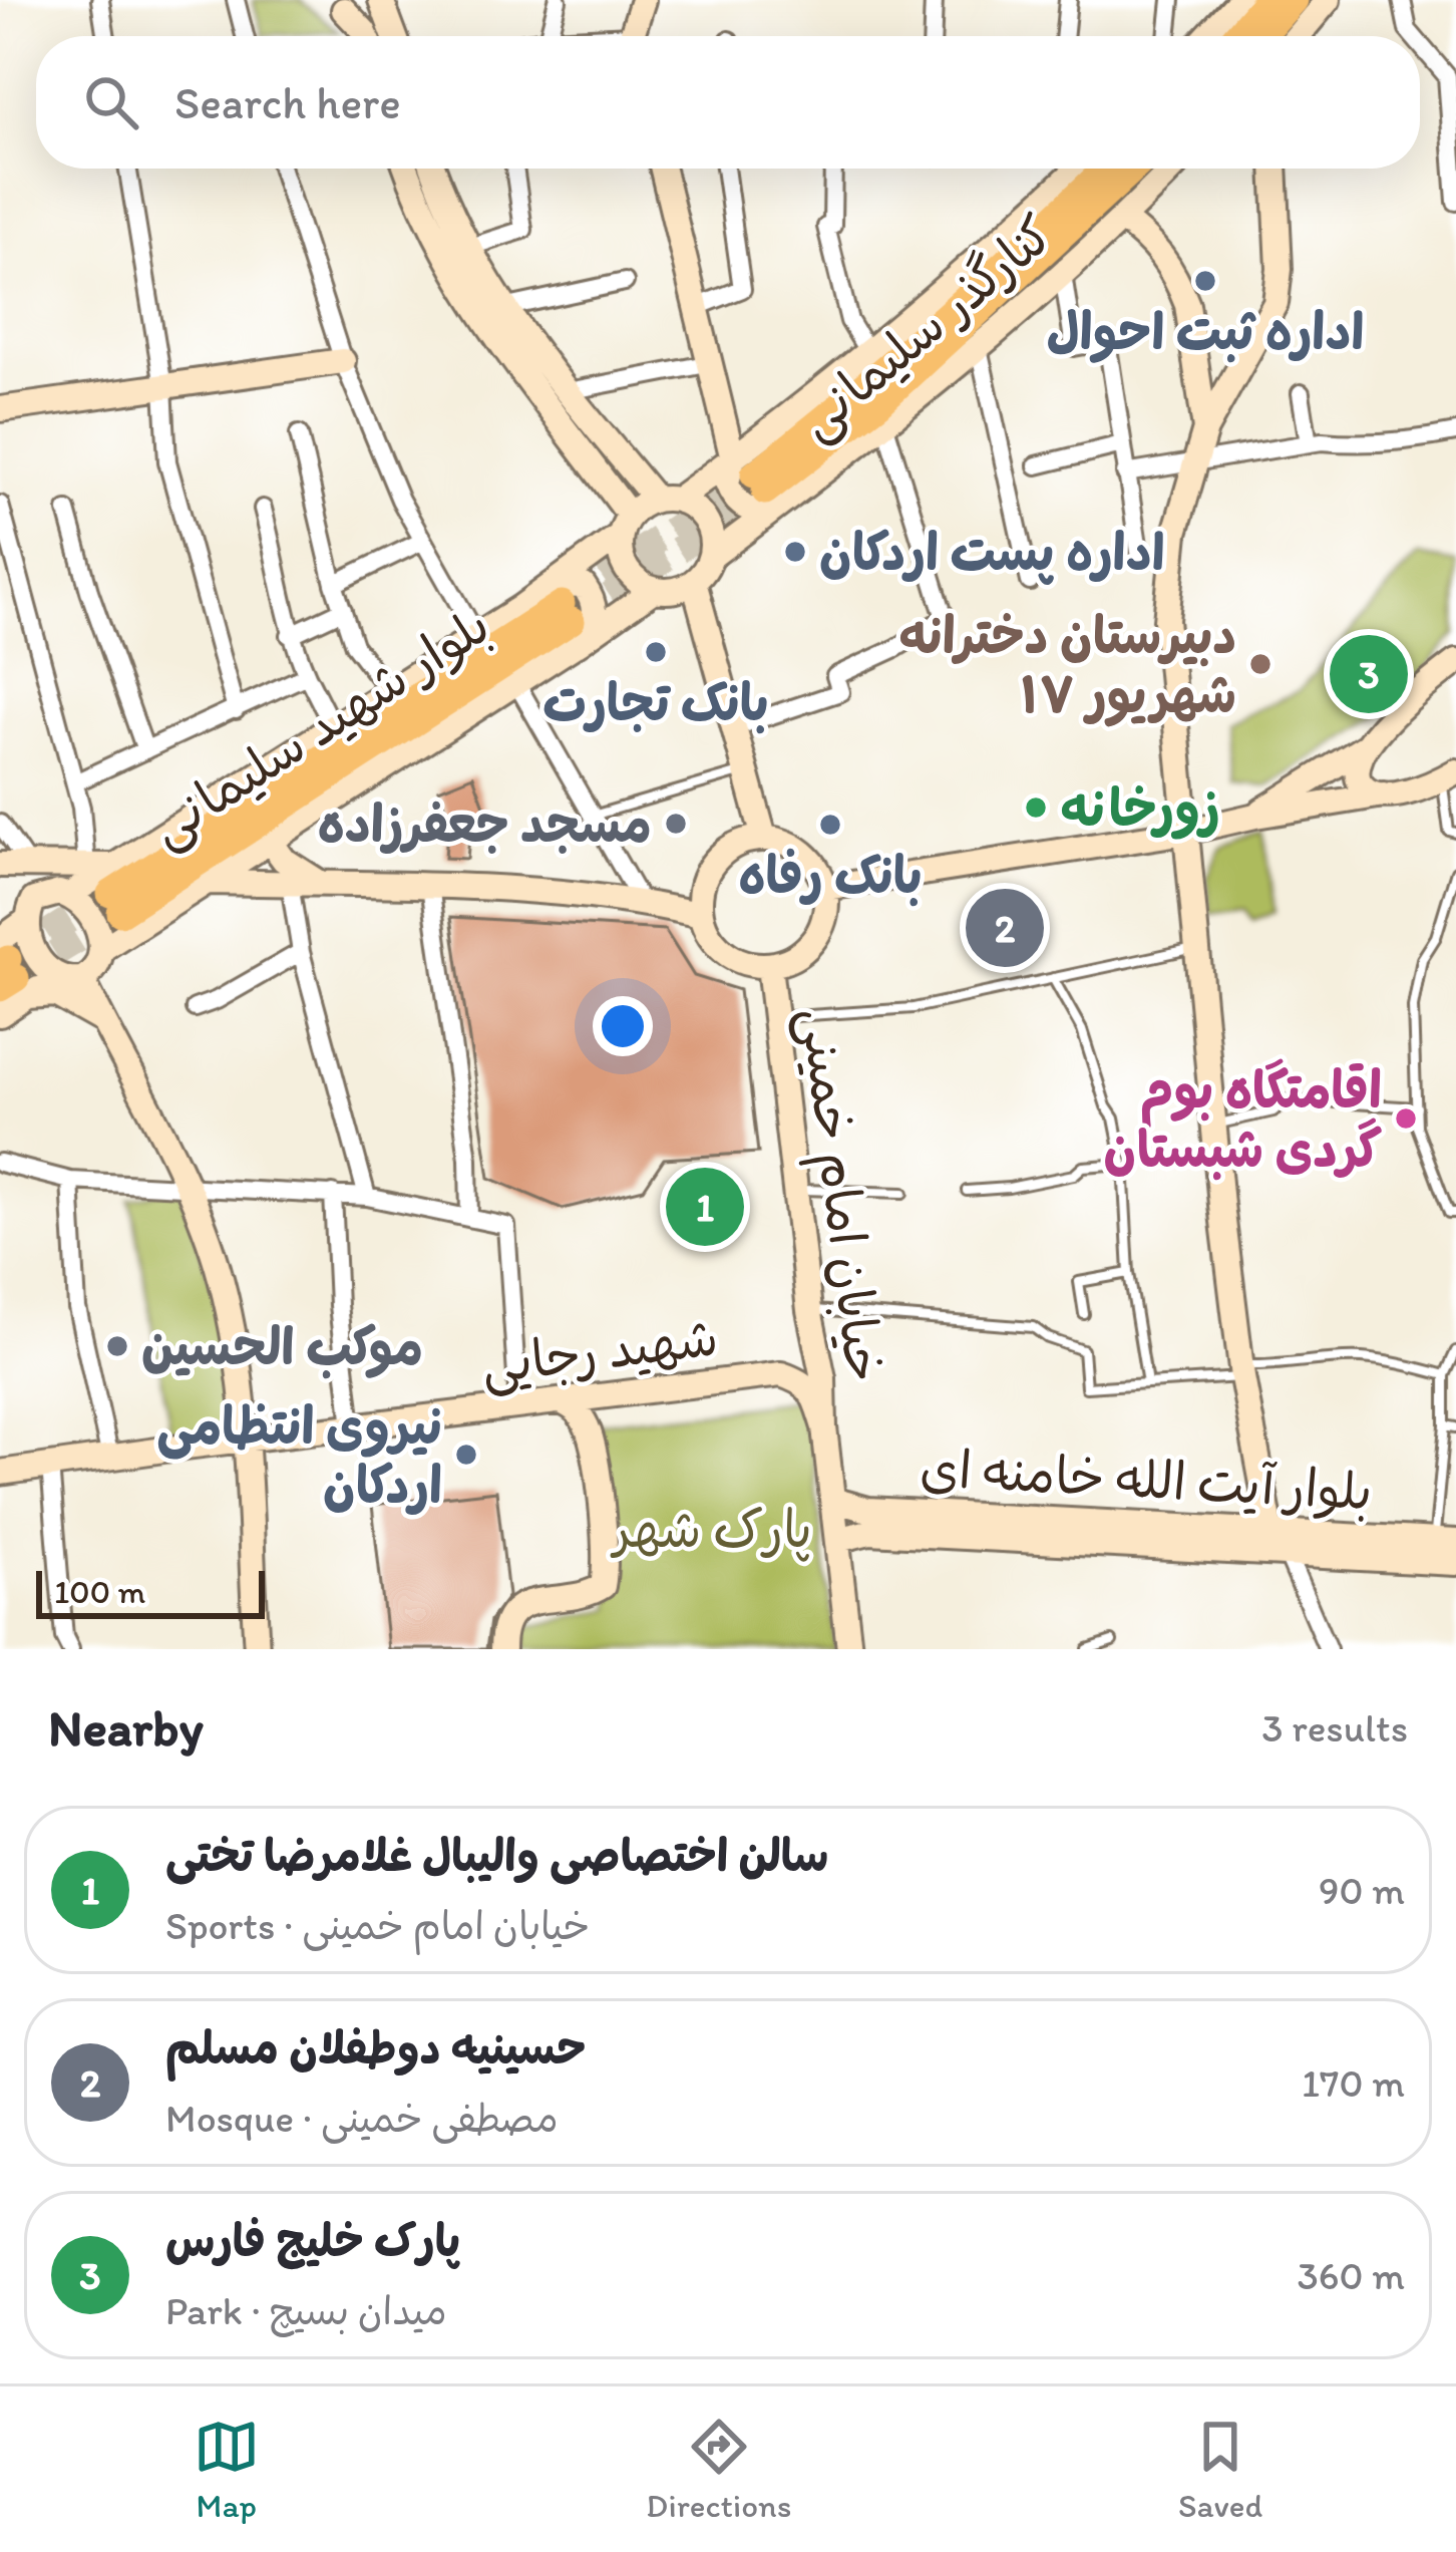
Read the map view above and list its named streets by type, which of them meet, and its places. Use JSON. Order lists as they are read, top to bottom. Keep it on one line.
{"streets":{"main road":["کنارگذر سلیمانی","بلوار شهید سلیمانی","خیابان امام خمینی","شهید رجایی","بلوار آیت الله خامنه ای"]},"crossings":[["خیابان امام خمینی","بلوار آیت الله خامنه ای"]],"parks":["پارک شهر"],"places":["اداره ثبت احوال","اداره پست اردکان","بانک تجارت","دبیرستان دخترانه ۱۷ شهریور","زورخانه","مسجد جعفرزاده","بانک رفاه","اقامتگاه بوم گردی شبستان","موکب الحسین","نیروی انتظامی اردکان"],"scale_bar":"100 m","page":{"search":"Search here","pins":["3","2","1"],"scale":"100 m","heading":["Nearby","3 results"],"list":[{"mark":"1","name":"سالن اختصاصی والیبال غلامرضا تختی","note":"Sports · خیابان امام خمینی","value":"90 m"},{"mark":"2","name":"حسینیه دوطفلان مسلم","note":"Mosque · مصطفی خمینی","value":"170 m"},{"mark":"3","name":"پارک خلیج فارس","note":"Park · میدان بسیچ","value":"360 m"}],"nav":["Map","Directions","Saved"]}}
